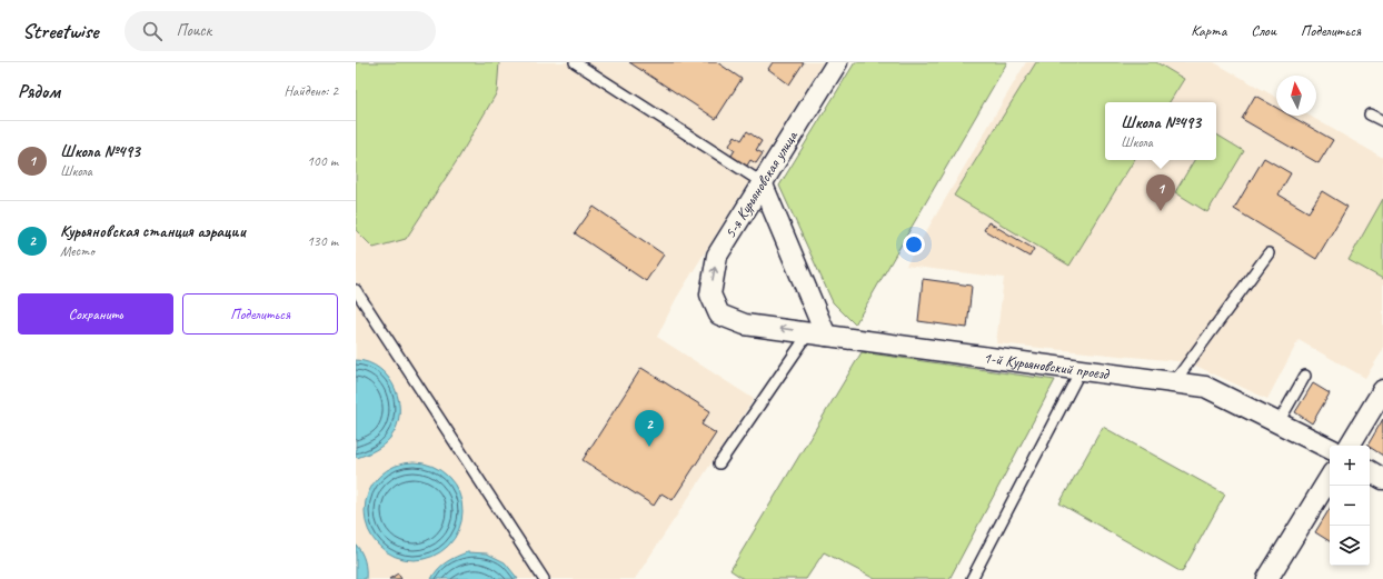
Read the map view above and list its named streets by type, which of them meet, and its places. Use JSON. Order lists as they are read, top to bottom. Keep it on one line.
{"streets":{"street":["5-я Курьяновская улица","1-й Курьяновский проезд"]},"crossings":[["5-я Курьяновская улица","1-й Курьяновский проезд"]],"one_way":["5-я Курьяновская улица"],"north":"top","page":{"header":"Streetwise","search":"Поиск","nav":["Карта","Слои","Поделиться"],"heading":["Рядом","Найдено: 2"],"popup":["Школа №493","Школа"],"list":[{"mark":"1","name":"Школа №493","note":"Школа","value":"100 m"},{"mark":"2","name":"Курьяновская станция аэрации","note":"Место","value":"130 m"}],"pins":["1","2"],"buttons":["Сохранить","Поделиться"],"map_buttons":["+","−"]}}
